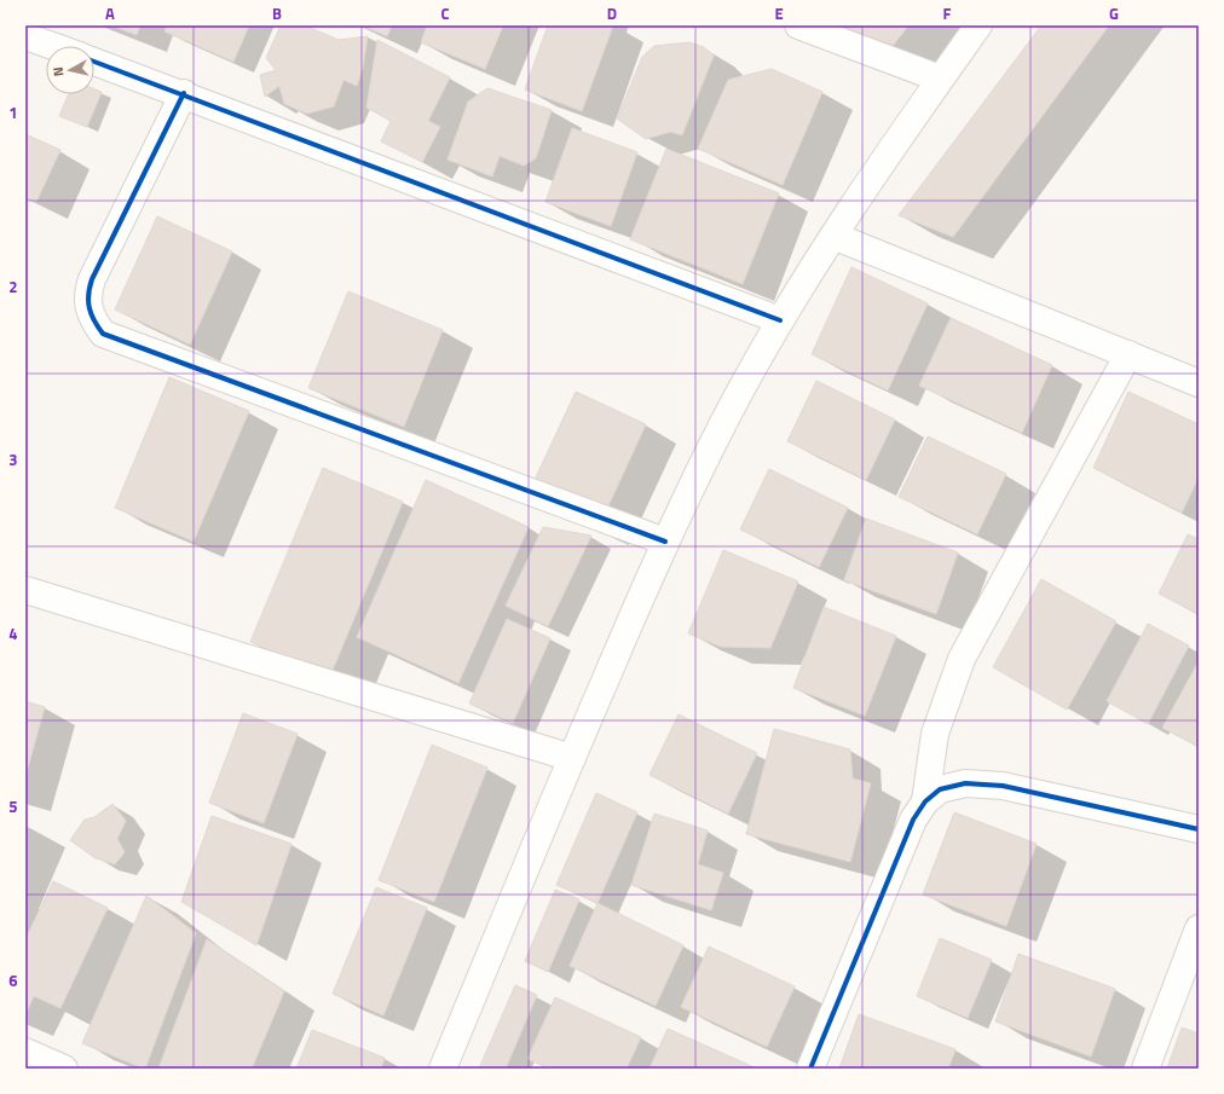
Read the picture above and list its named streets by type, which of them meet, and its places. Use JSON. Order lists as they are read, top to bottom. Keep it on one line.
{"north":"left","grid":{"columns":["A","B","C","D","E","F","G"],"rows":["1","2","3","4","5","6"]}}
